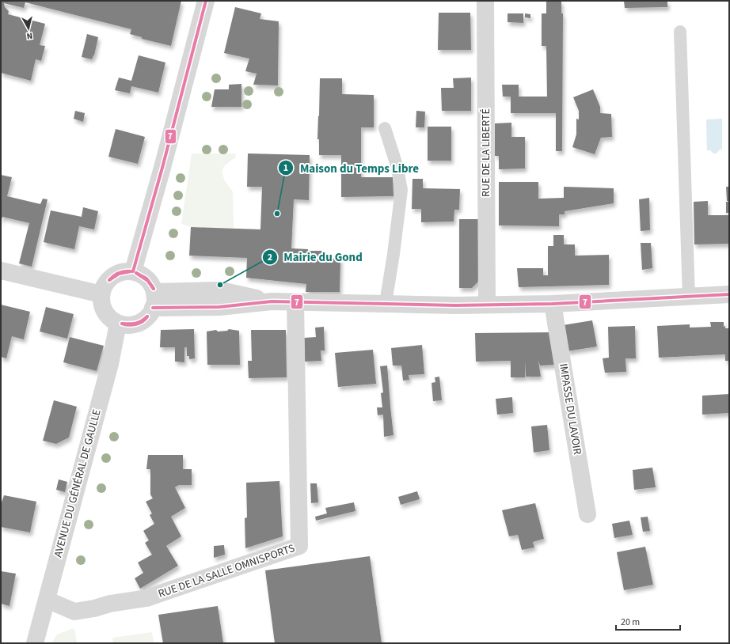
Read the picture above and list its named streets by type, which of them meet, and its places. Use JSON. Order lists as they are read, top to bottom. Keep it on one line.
{"streets":{"street":["RUE DE LA LIBERTÉ","IMPASSE DU LAVOIR","AVENUE DU GÉNÉRAL DE GAULLE","RUE DE LA SALLE OMNISPORTS"]},"crossings":[["AVENUE DU GÉNÉRAL DE GAULLE","RUE DE LA SALLE OMNISPORTS"]],"places":["Maison du Temps Libre","Mairie du Gond"],"lines":["transit line 7"],"scale_bar":"20 m","north":"bottom"}
